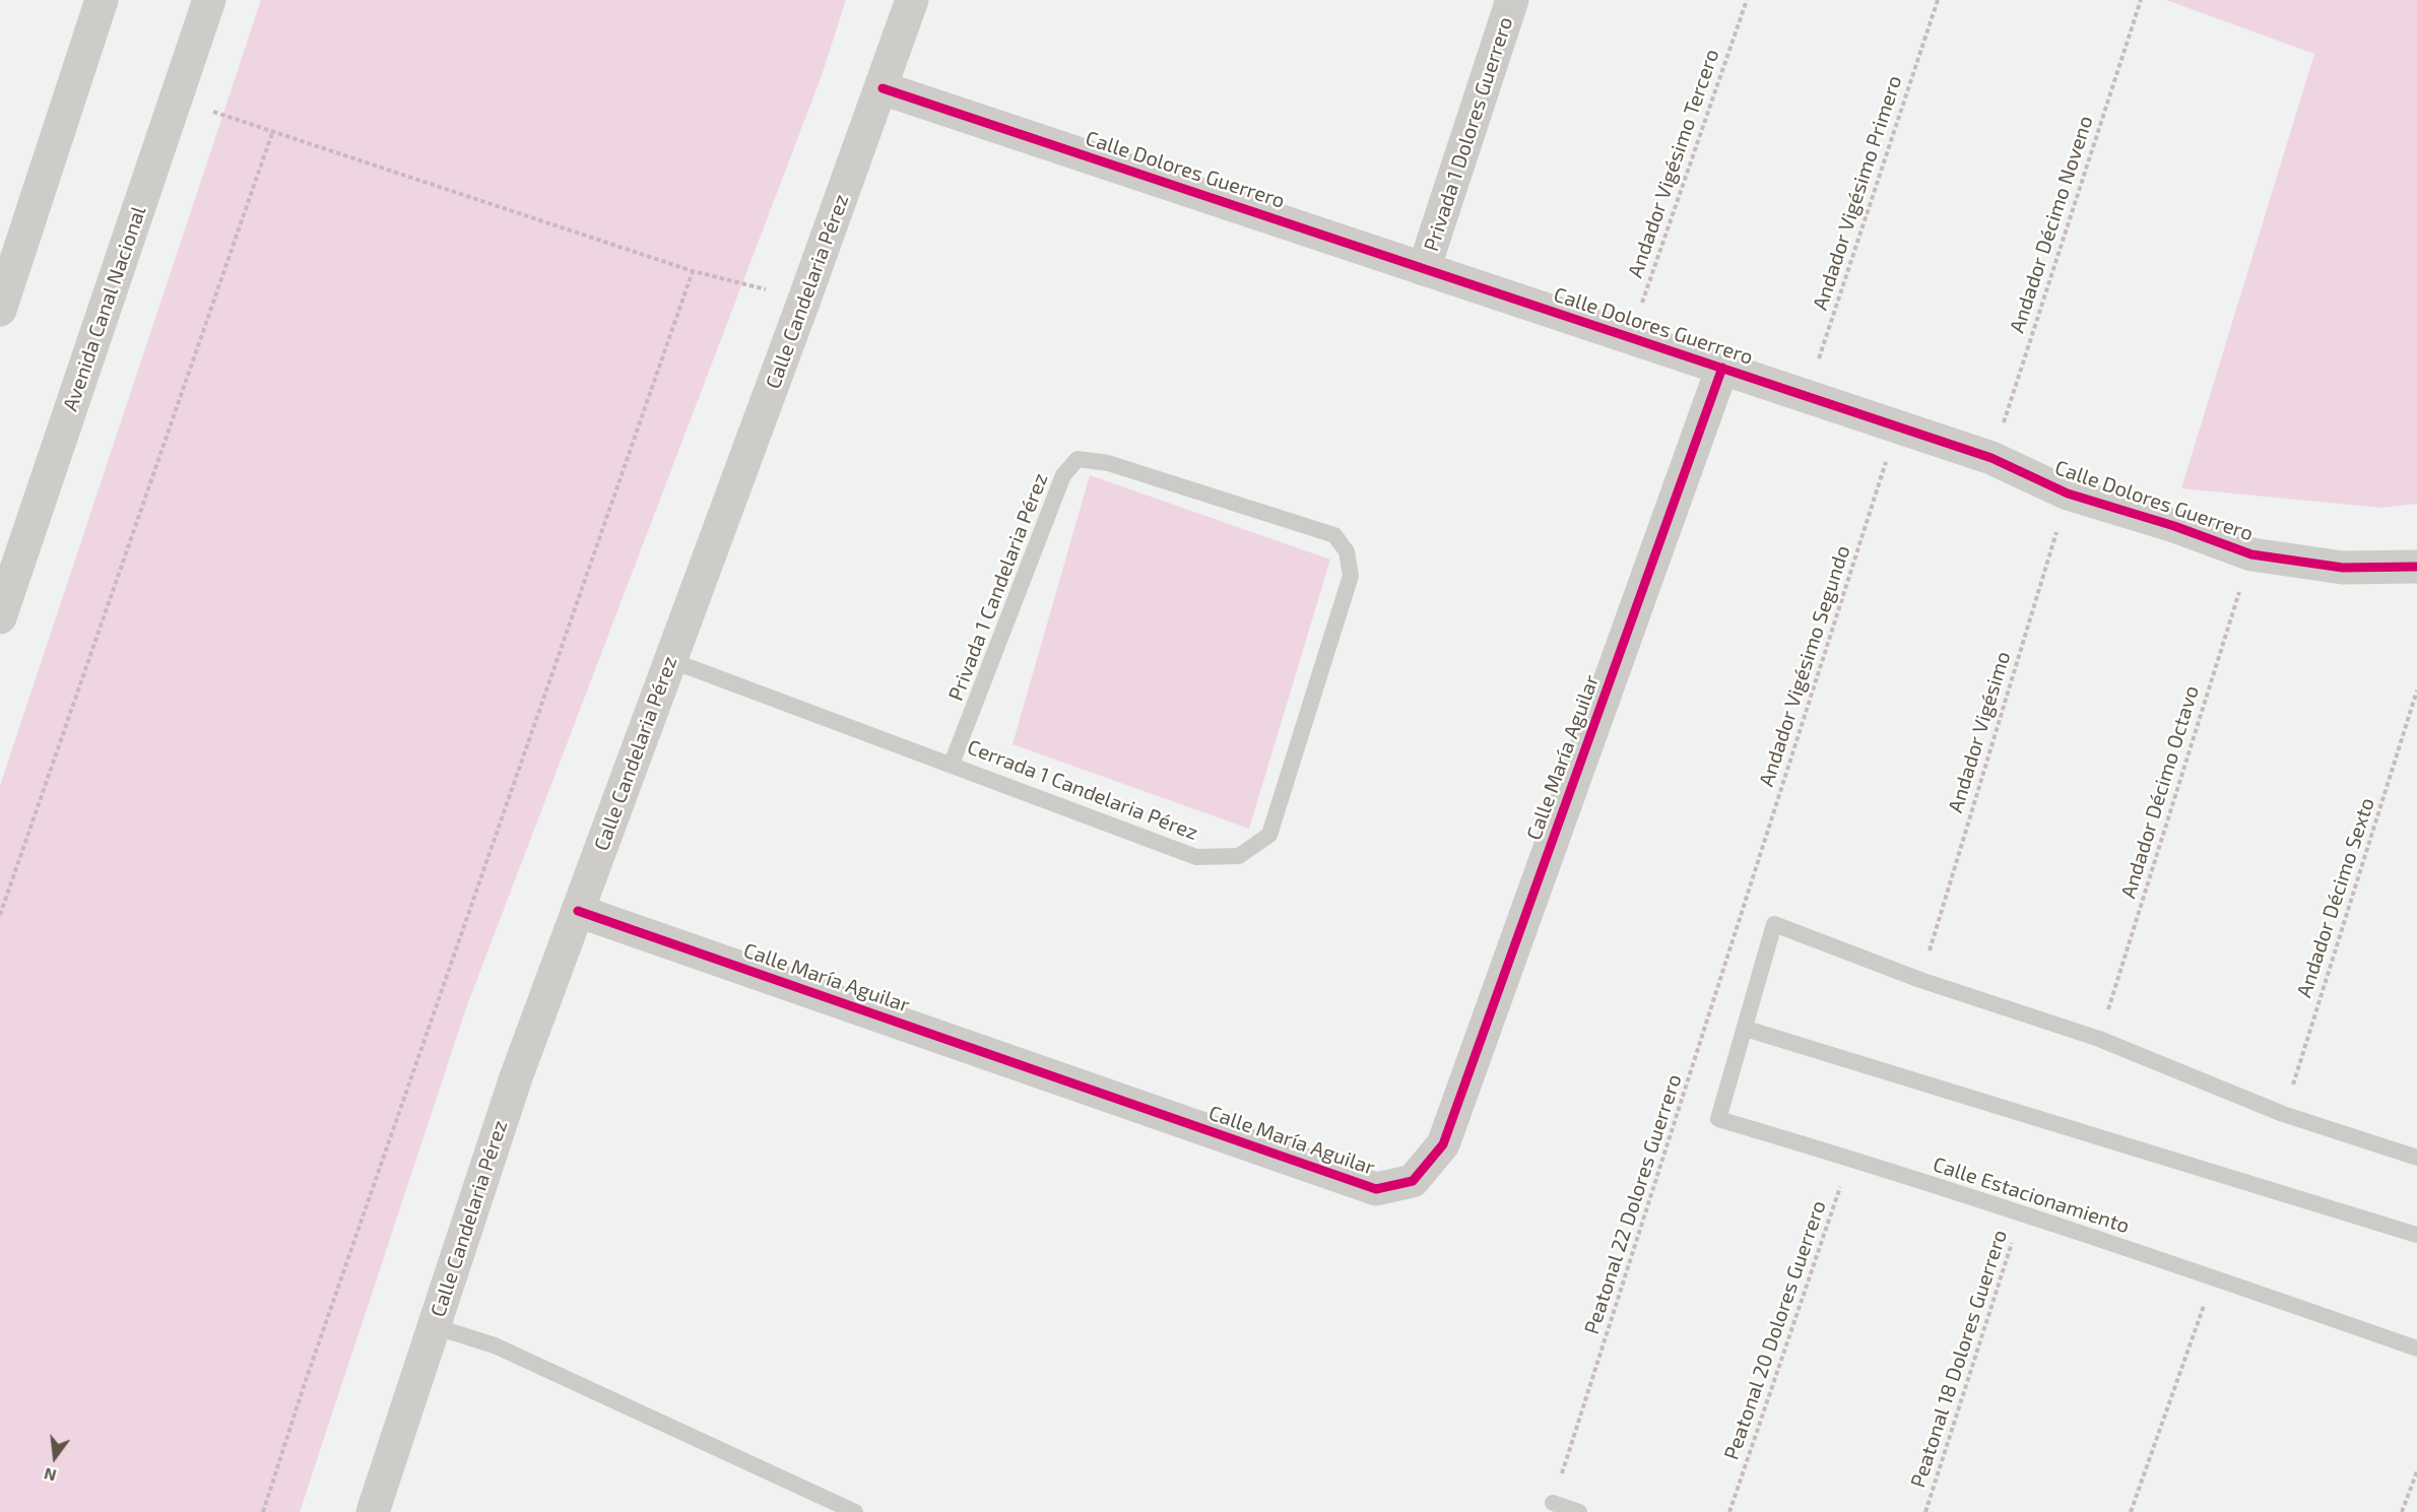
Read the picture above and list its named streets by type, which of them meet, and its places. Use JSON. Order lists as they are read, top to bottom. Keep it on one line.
{"streets":{"street":["Privada 1 Dolores Guerrero","Calle Dolores Guerrero","Calle Candelaria Pérez","Avenida Canal Nacional","Calle María Aguilar"],"lane":["Privada 1 Candelaria Pérez","Cerrada 1 Candelaria Pérez","Calle Estacionamiento"],"path":["Andador Vigésimo Tercero","Andador Vigésimo Primero","Andador Décimo Noveno","Andador Vigésimo Segundo","Andador Vigésimo","Andador Décimo Octavo","Andador Décimo Sexto","Peatonal 22 Dolores Guerrero","Peatonal 20 Dolores Guerrero","Peatonal 18 Dolores Guerrero"]},"crossings":[["Privada 1 Dolores Guerrero","Calle Dolores Guerrero"],["Andador Vigésimo Tercero","Calle Dolores Guerrero"],["Calle Dolores Guerrero","Andador Vigésimo Primero"],["Calle Dolores Guerrero","Andador Décimo Noveno"],["Calle Dolores Guerrero","Calle Candelaria Pérez"],["Calle Dolores Guerrero","Andador Vigésimo Segundo"],["Calle Dolores Guerrero","Andador Vigésimo"],["Calle Dolores Guerrero","Calle María Aguilar"],["Calle Dolores Guerrero","Andador Décimo Octavo"],["Calle Candelaria Pérez","Calle María Aguilar"],["Calle Candelaria Pérez","Cerrada 1 Candelaria Pérez"],["Privada 1 Candelaria Pérez","Cerrada 1 Candelaria Pérez"],["Andador Vigésimo Segundo","Peatonal 22 Dolores Guerrero"],["Andador Vigésimo","Calle Estacionamiento"],["Andador Décimo Octavo","Calle Estacionamiento"],["Andador Décimo Sexto","Calle Estacionamiento"],["Calle Estacionamiento","Peatonal 20 Dolores Guerrero"],["Calle Estacionamiento","Peatonal 18 Dolores Guerrero"]],"north":"bottom"}
